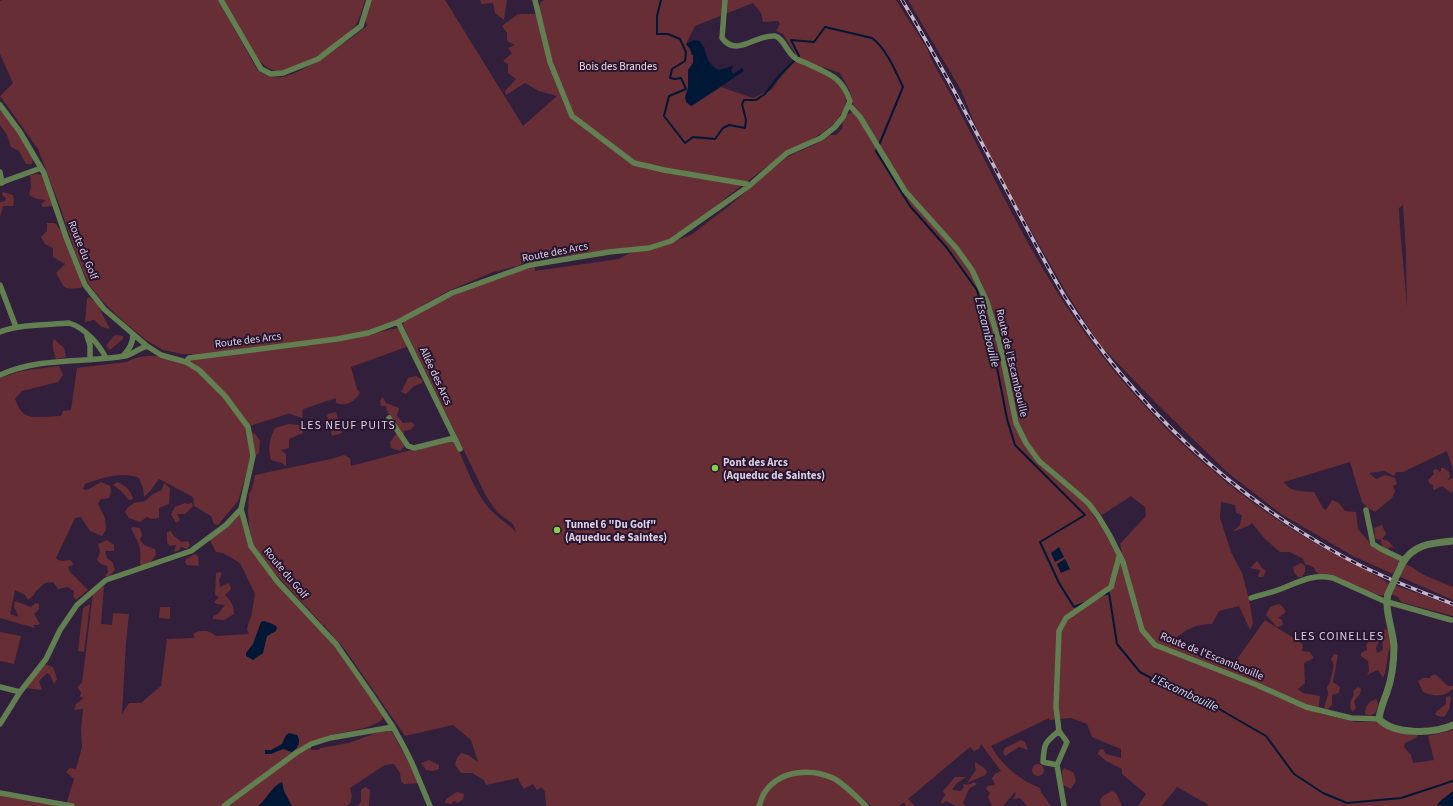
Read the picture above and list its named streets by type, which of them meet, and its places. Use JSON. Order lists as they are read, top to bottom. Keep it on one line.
{"streets":{"street":["Route du Golf","Route des Arcs","Route de l'Escambouille","Allée des Arcs"]},"crossings":[["Route du Golf","Route des Arcs"],["Route des Arcs","Route de l'Escambouille"],["Route des Arcs","Allée des Arcs"]],"districts":["LES NEUF PUITS","LES COINELLES"],"water":["L'Escambouille"],"parks":["Bois des Brandes"],"places":["Pont des Arcs (Aqueduc de Saintes)","Tunnel 6 \"Du Golf\" (Aqueduc de Saintes)"]}
